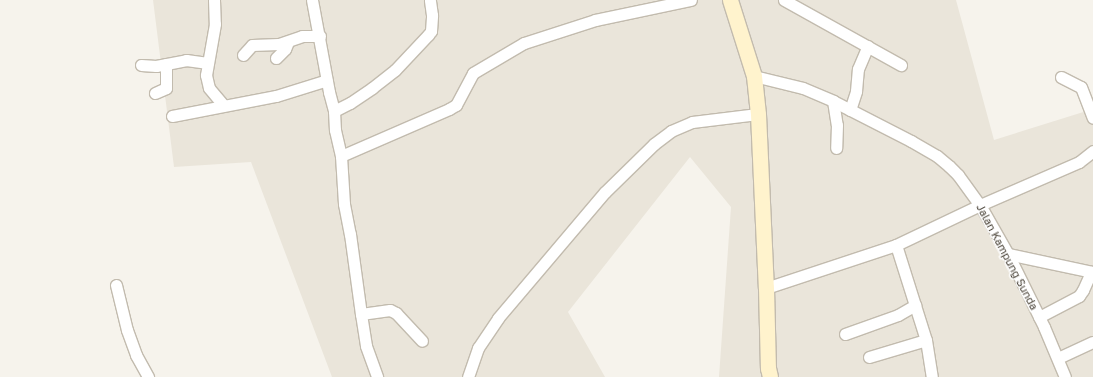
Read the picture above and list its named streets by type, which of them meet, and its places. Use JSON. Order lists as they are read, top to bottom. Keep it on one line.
{"streets":{"street":["Jalan Kampung Sunda"]}}
